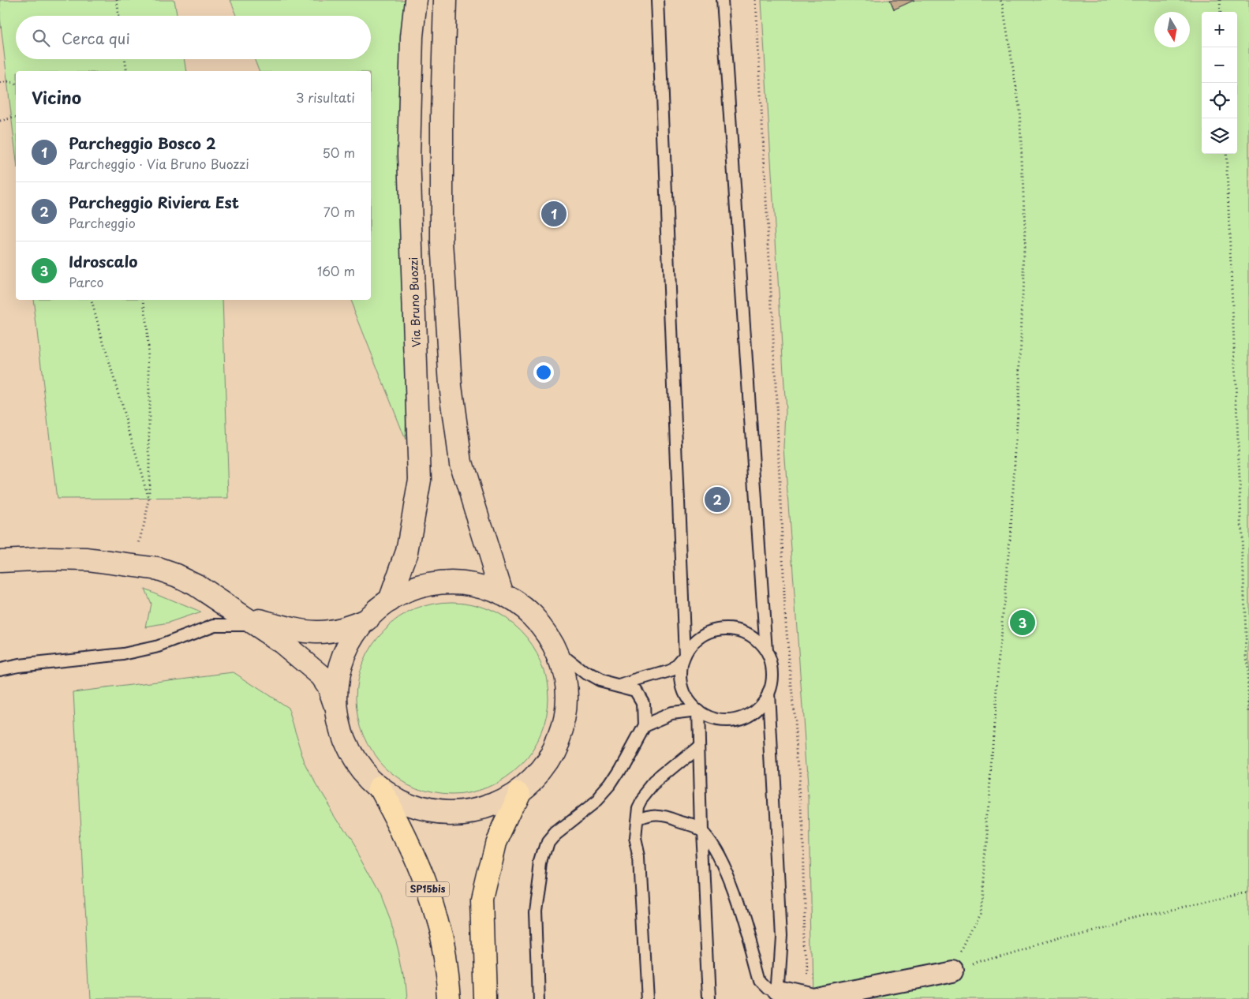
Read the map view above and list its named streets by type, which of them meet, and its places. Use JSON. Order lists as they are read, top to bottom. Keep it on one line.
{"streets":{"highway":["SP15bis"],"main road":["Via Bruno Buozzi"]},"crossings":[["Via Bruno Buozzi","SP15bis"]],"north":"bottom","page":{"map_buttons":["+","−"],"search":"Cerca qui","heading":["Vicino","3 risultati"],"list":[{"mark":"1","name":"Parcheggio Bosco 2","note":"Parcheggio · Via Bruno Buozzi","value":"50 m"},{"mark":"2","name":"Parcheggio Riviera Est","note":"Parcheggio","value":"70 m"},{"mark":"3","name":"Idroscalo","note":"Parco","value":"160 m"}],"pins":["1","2","3"]}}
